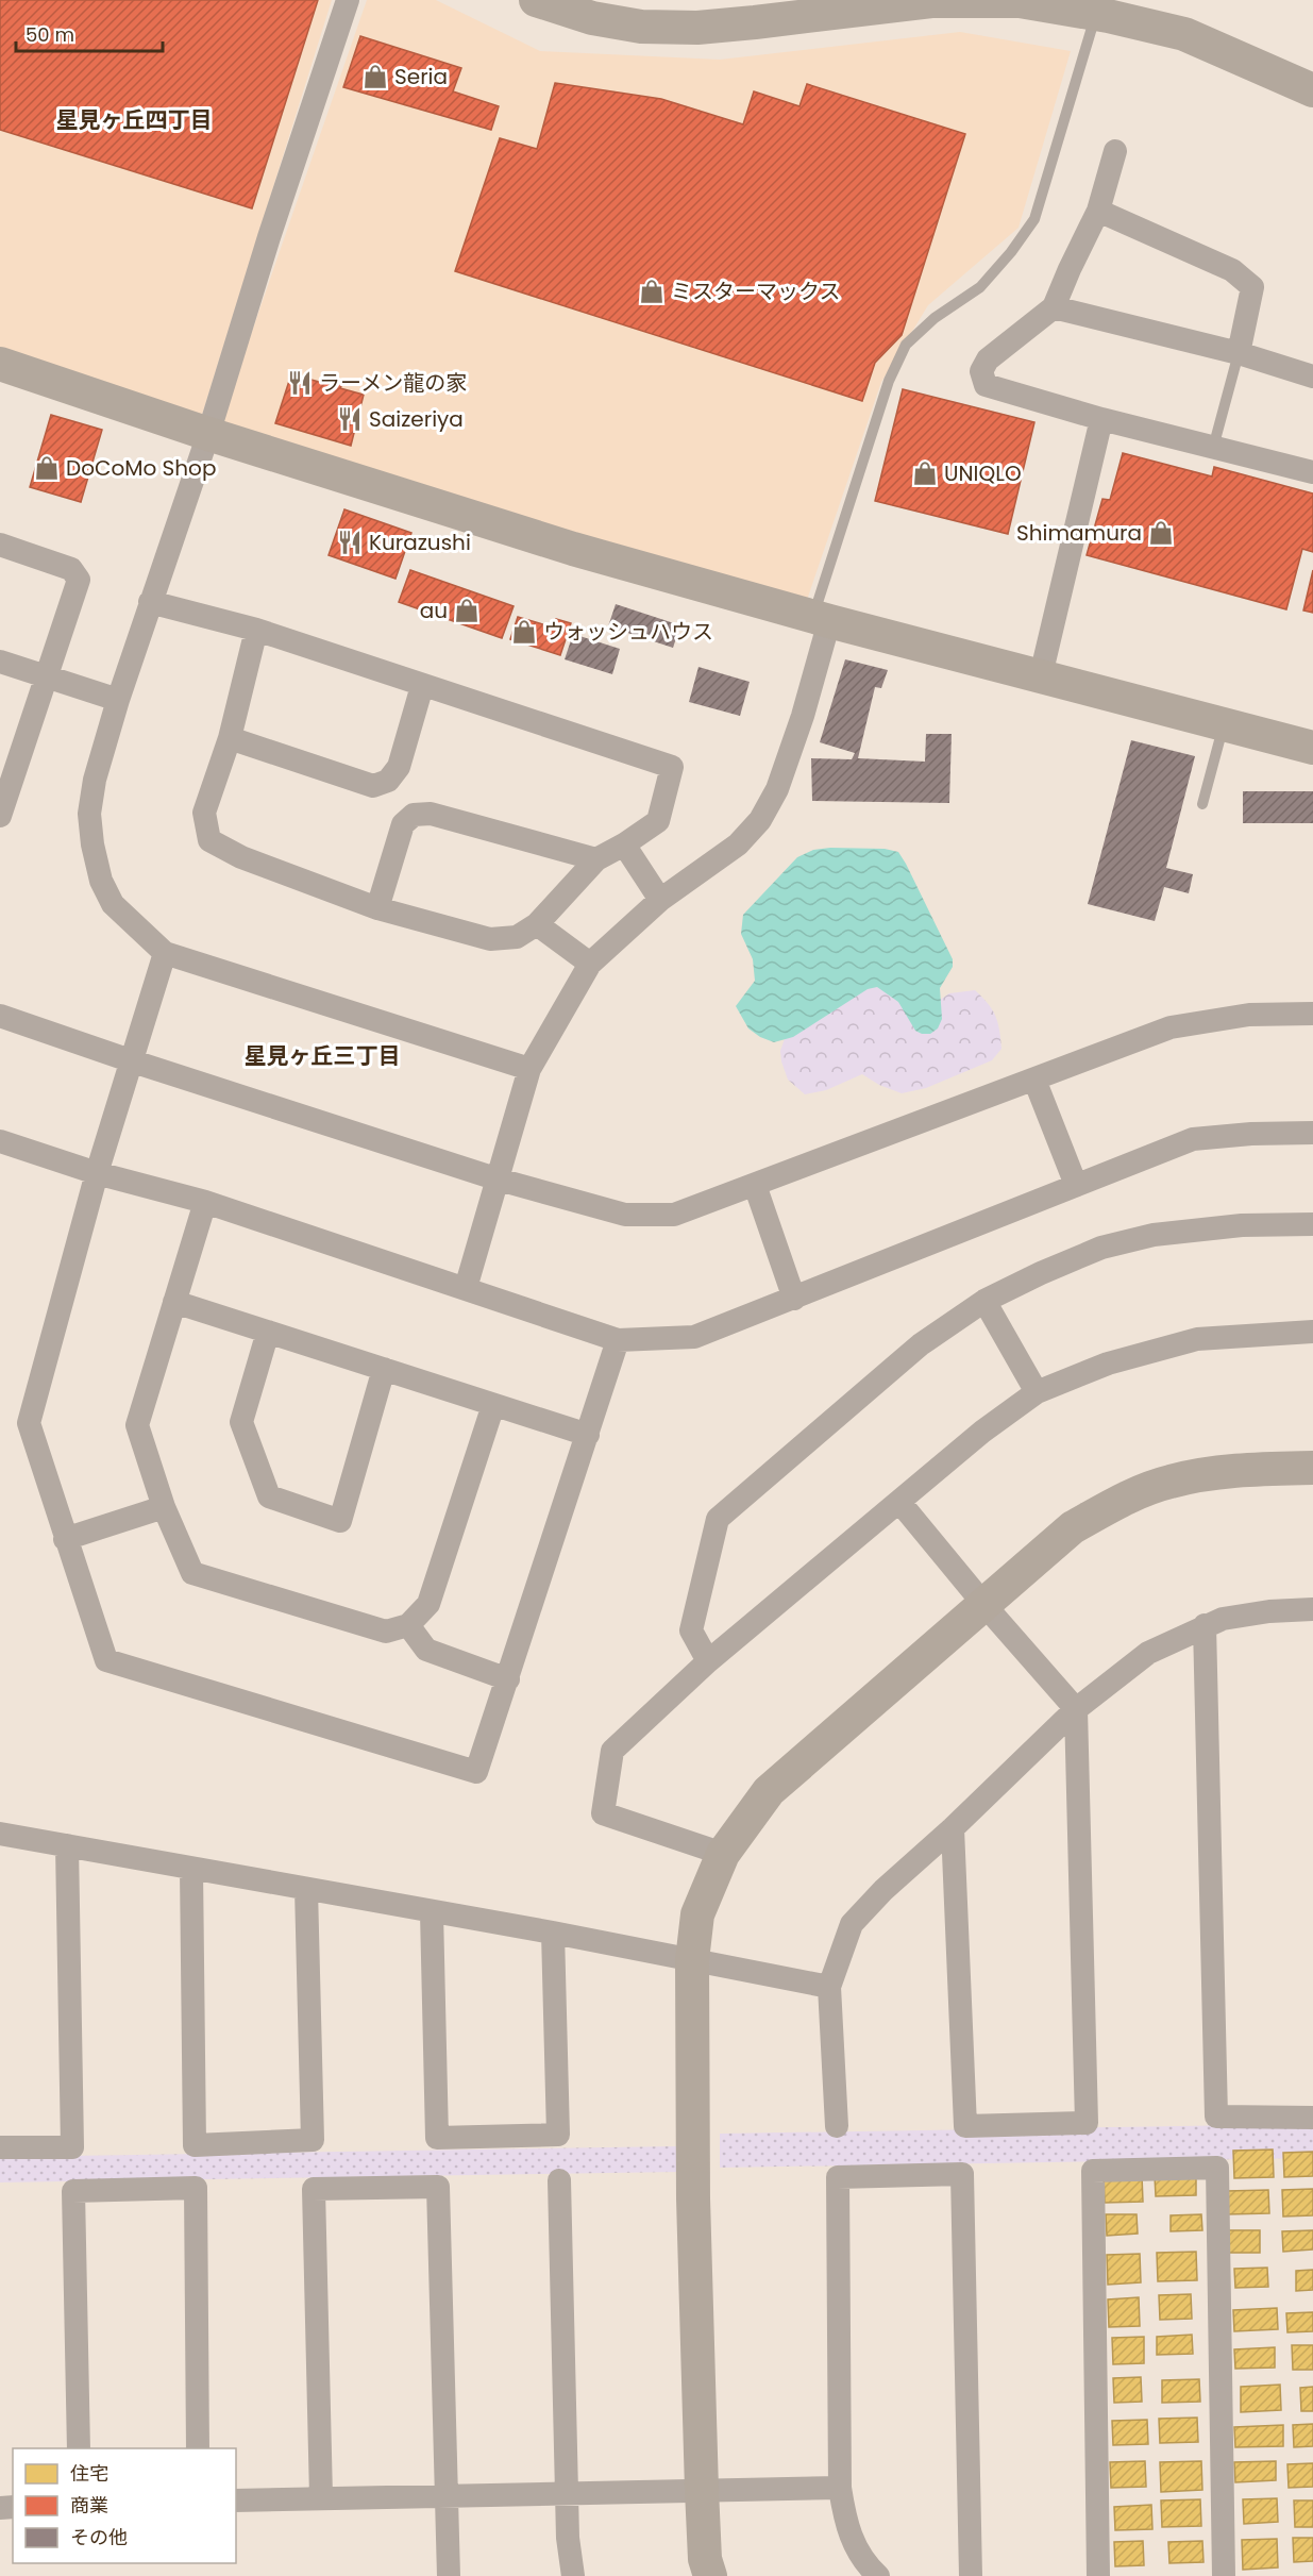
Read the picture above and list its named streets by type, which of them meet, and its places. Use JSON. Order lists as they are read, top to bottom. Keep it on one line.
{"districts":["星見ヶ丘四丁目","星見ヶ丘三丁目"],"places":{"shop":["Seria","ミスターマックス","DoCoMo Shop","UNIQLO","Shimamura","au","ウォッシュハウス"],"restaurant":["ラーメン龍の家","Saizeriya","Kurazushi"]},"legend":["住宅","商業","その他"],"scale_bar":"50 m"}
